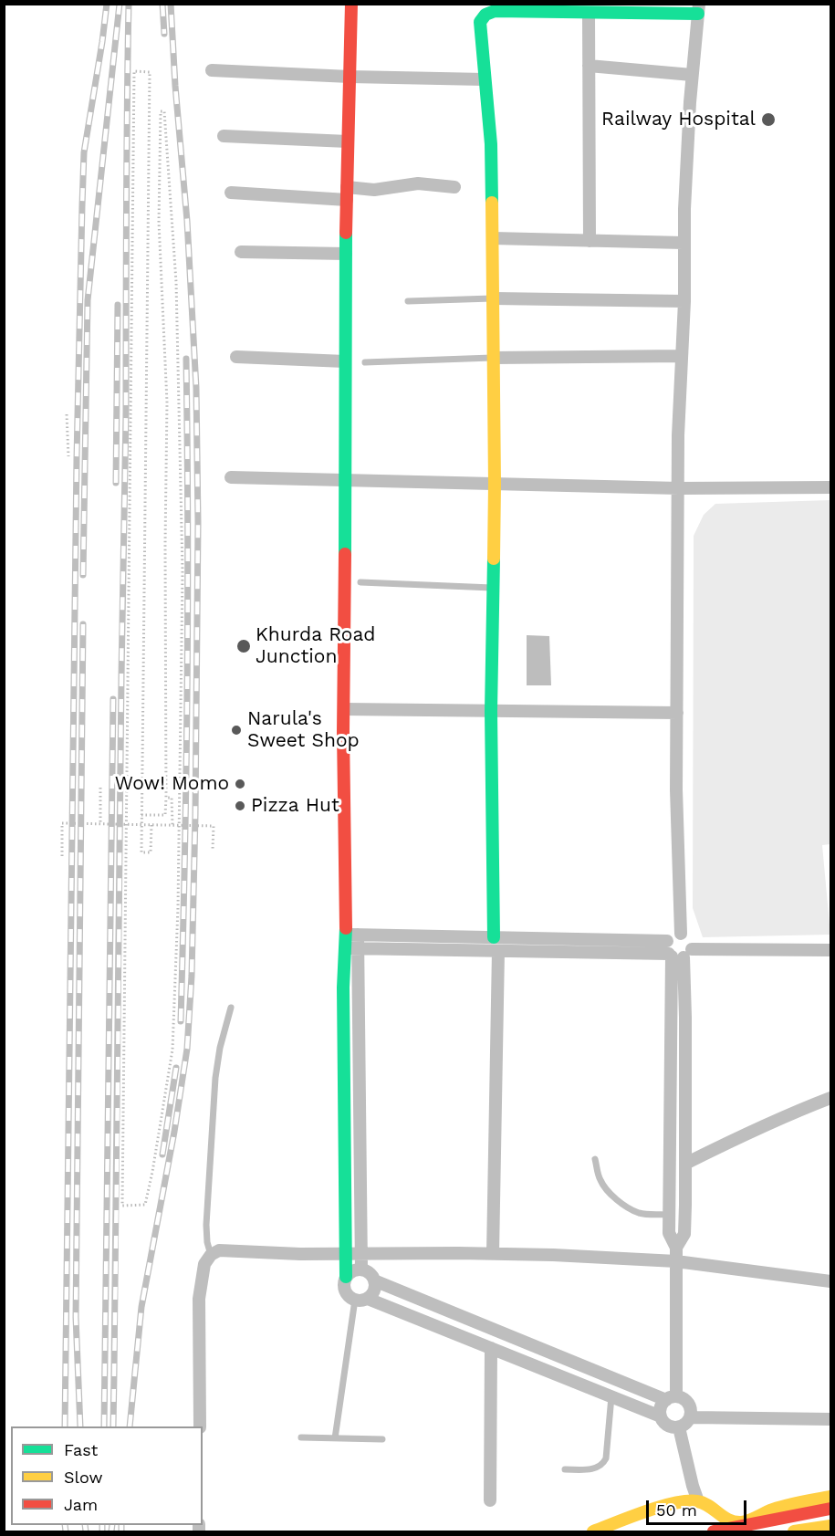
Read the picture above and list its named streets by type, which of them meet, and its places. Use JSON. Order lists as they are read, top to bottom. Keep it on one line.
{"places":["Railway Hospital","Khurda Road Junction","Narula's Sweet Shop","Wow! Momo","Pizza Hut"],"legend":["Fast","Slow","Jam"],"scale_bar":"50 m"}
